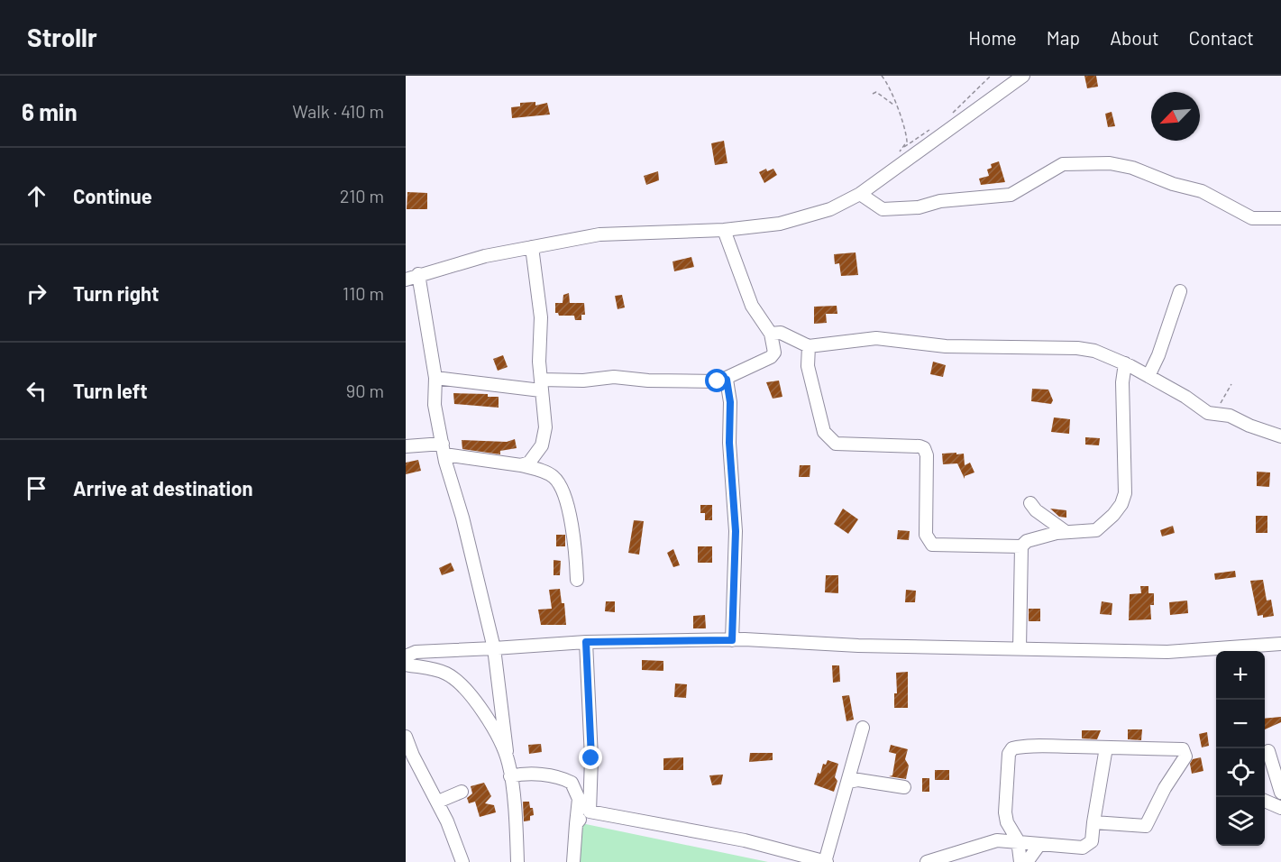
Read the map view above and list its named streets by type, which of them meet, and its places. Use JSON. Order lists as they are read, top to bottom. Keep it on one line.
{"north":"bottom left","page":{"header":"Strollr","nav":["Home","Map","About","Contact"],"heading":["6 min","Walk · 410 m"],"list":[["Continue","210 m"],["Turn right","110 m"],["Turn left","90 m"],"Arrive at destination"],"map_buttons":["+","−"]}}
